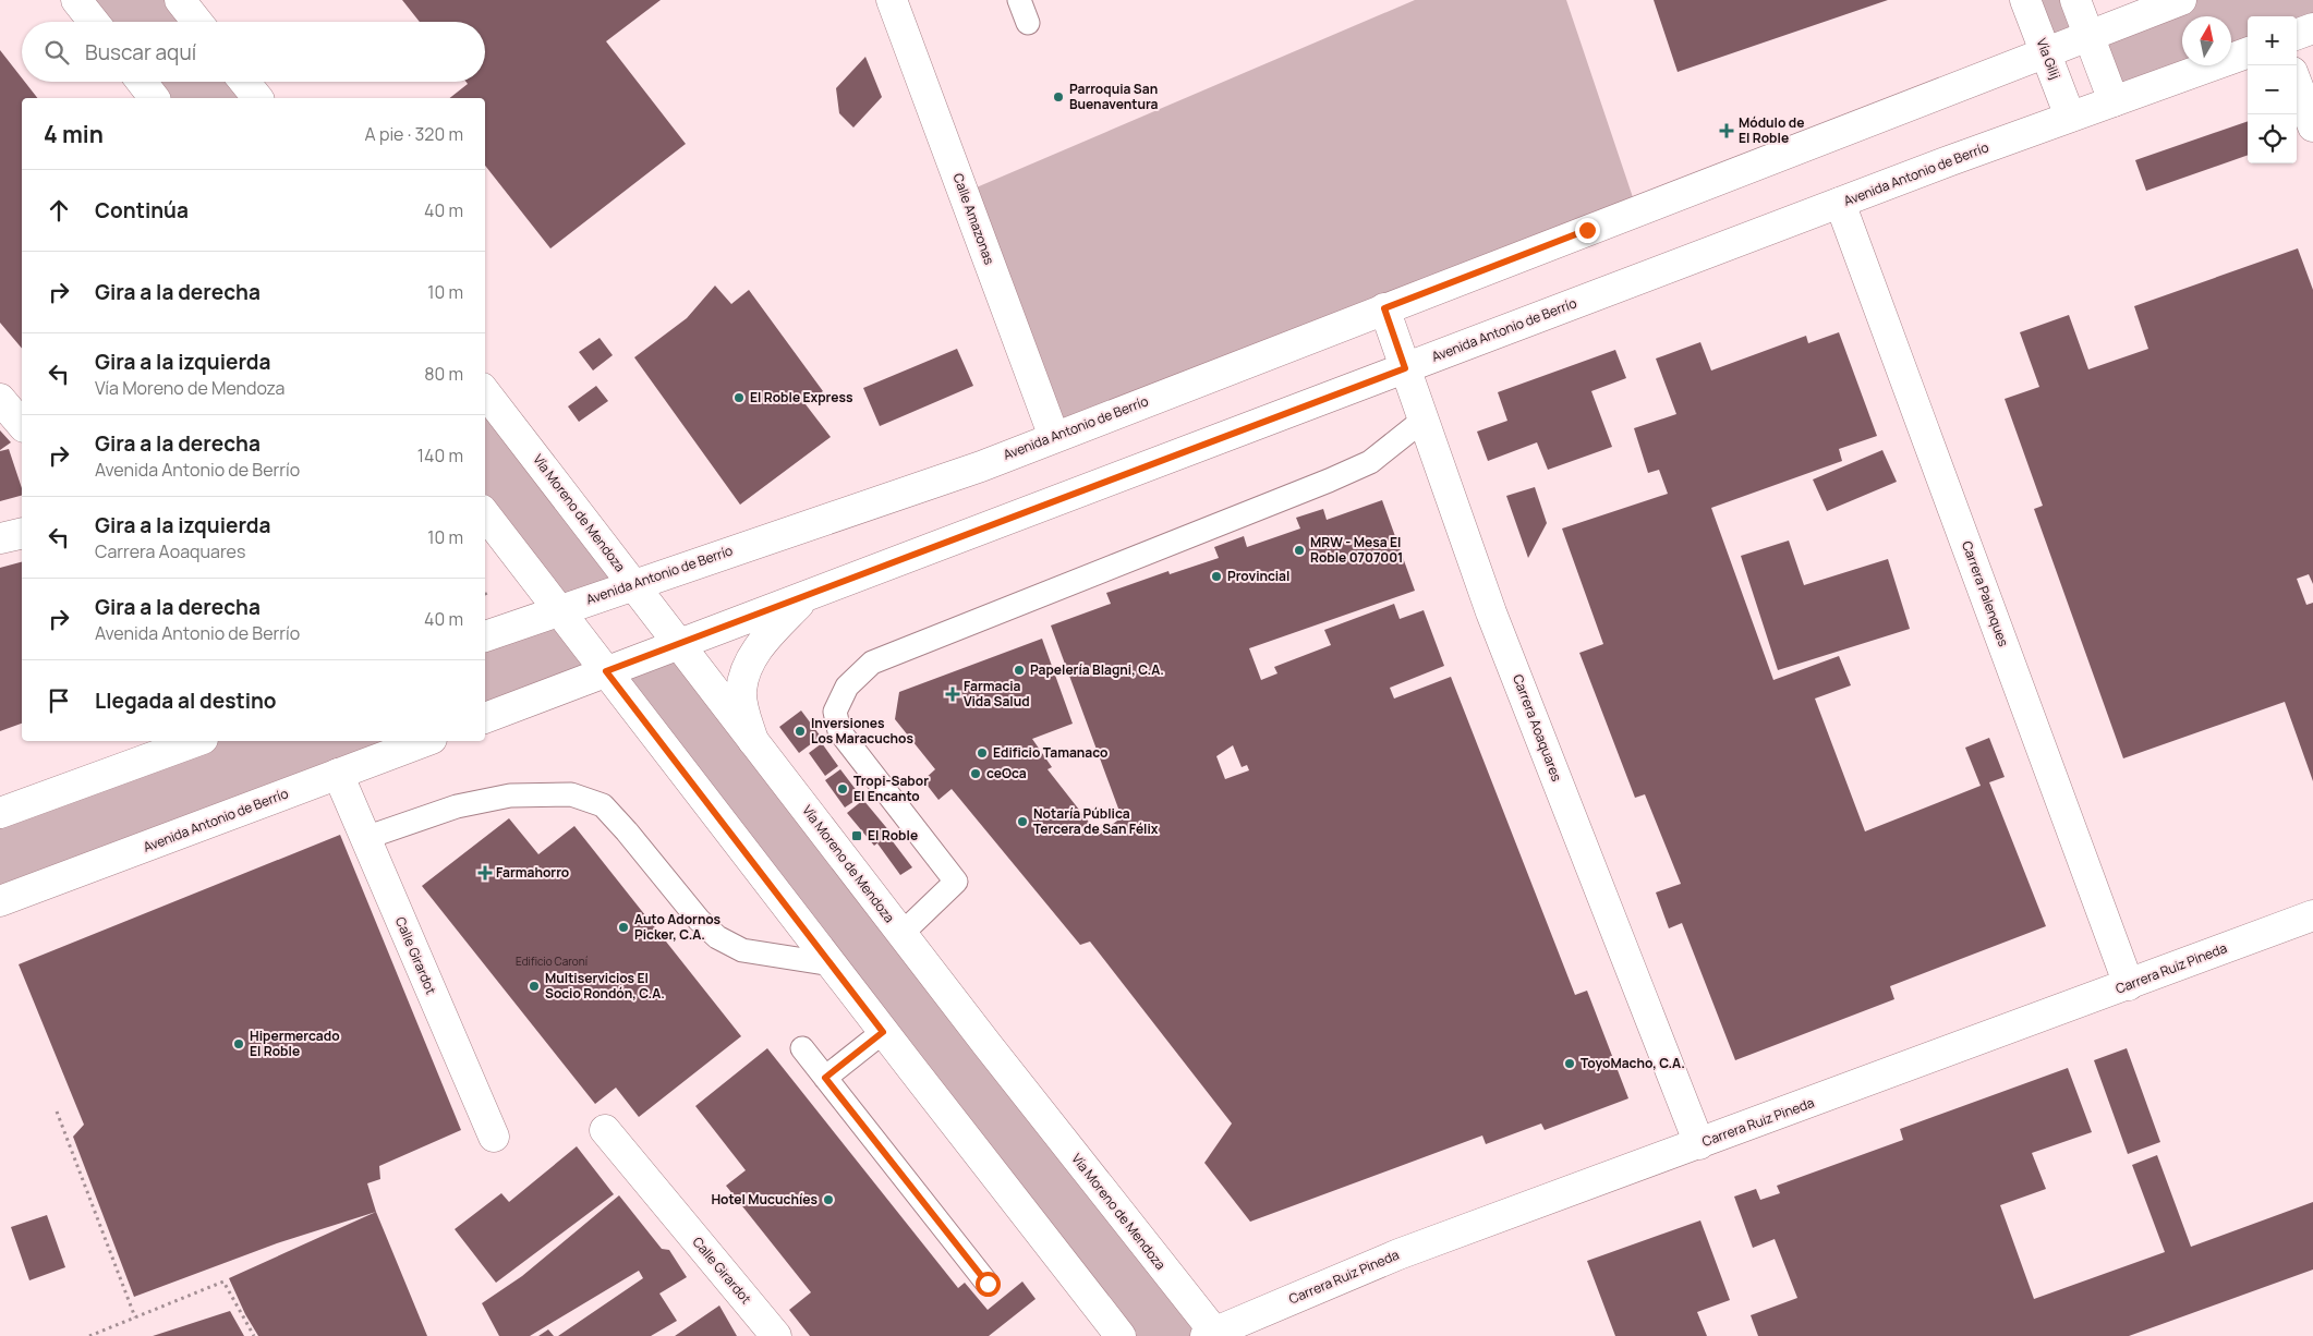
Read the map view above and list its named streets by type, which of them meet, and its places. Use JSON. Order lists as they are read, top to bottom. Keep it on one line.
{"streets":{"street":["Vía Gilij","Avenida Antonio de Berrío","Calle Amazonas","Vía Moreno de Mendoza","Carrera Palenques","Carrera Aoaquares","Calle Girardot","Carrera Ruiz Pineda"]},"crossings":[["Vía Gilij","Avenida Antonio de Berrío"],["Avenida Antonio de Berrío","Calle Amazonas"],["Avenida Antonio de Berrío","Vía Moreno de Mendoza"],["Avenida Antonio de Berrío","Carrera Palenques"],["Avenida Antonio de Berrío","Carrera Aoaquares"],["Avenida Antonio de Berrío","Calle Girardot"],["Vía Moreno de Mendoza","Carrera Ruiz Pineda"],["Carrera Palenques","Carrera Ruiz Pineda"],["Carrera Aoaquares","Carrera Ruiz Pineda"]],"places":{"other":["Parroquia San Buenaventura","El Roble Express","MRW - Mesa El Roble 0707001","Provincial","Papelería Blagni, C.A.","Inversiones Los Maracuchos","Edificio Tamanaco","ceOca","Tropi-Sabor El Encanto","Notaría Pública Tercera de San Félix","Auto Adornos Picker, C.A.","Multiservicios El Socio Rondón, C.A.","Hipermercado El Roble","ToyoMacho, C.A.","Hotel Mucuchíes"],"health":["Módulo de El Roble","Farmacia Vida Salud","Farmahorro"],"transit":["El Roble"]},"house_numbers":["Edificio Caroní"],"north":"top","page":{"map_buttons":["+","−"],"search":"Buscar aquí","heading":["4 min","A pie · 320 m"],"list":[["Continúa","40 m"],["Gira a la derecha","10 m"],["Gira a la izquierda","Vía Moreno de Mendoza","80 m"],["Gira a la derecha","Avenida Antonio de Berrío","140 m"],["Gira a la izquierda","Carrera Aoaquares","10 m"],["Gira a la derecha","Avenida Antonio de Berrío","40 m"],"Llegada al destino"]}}
